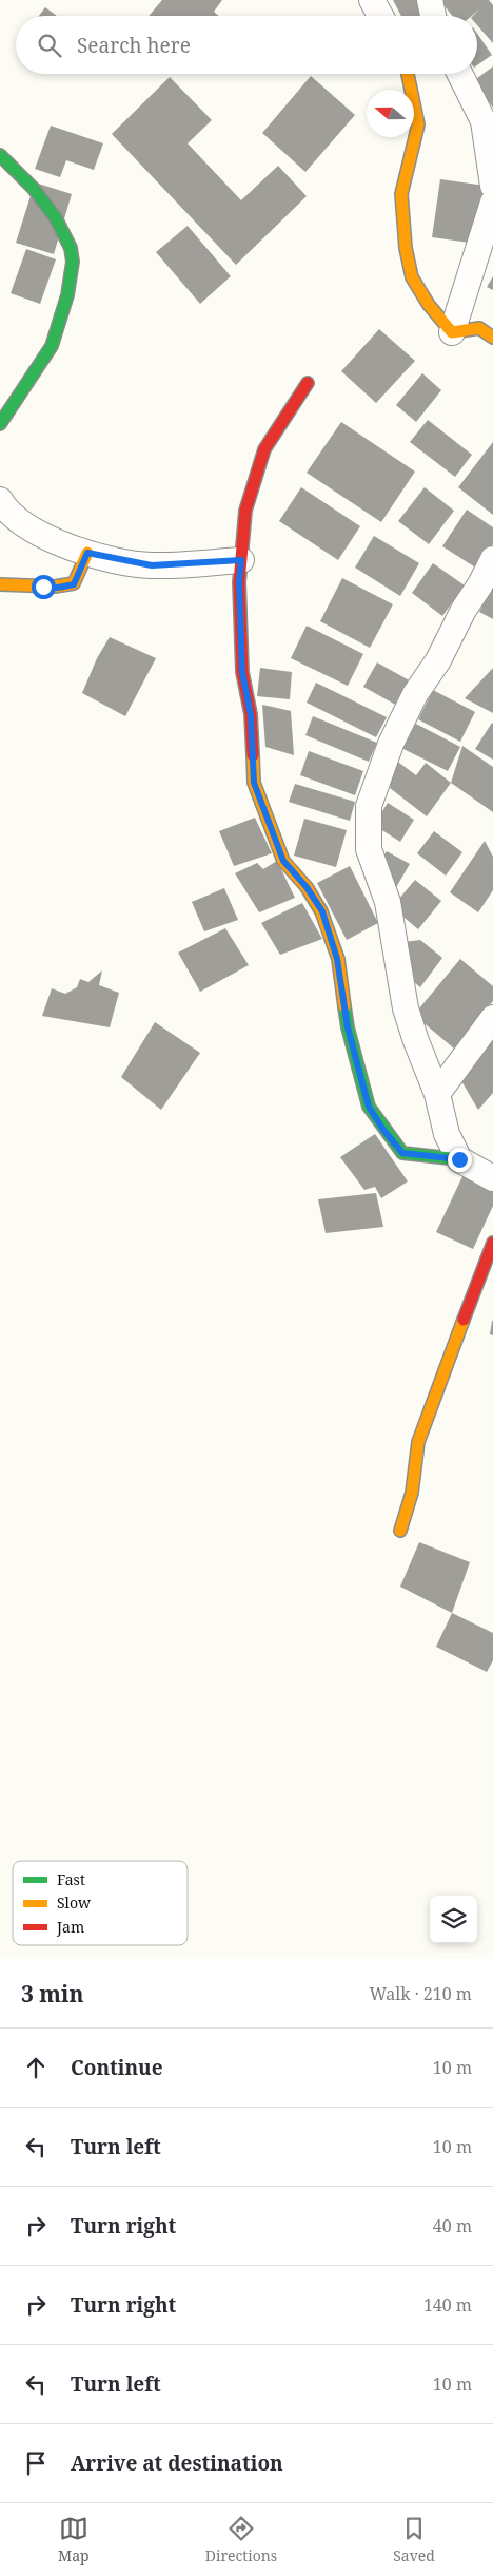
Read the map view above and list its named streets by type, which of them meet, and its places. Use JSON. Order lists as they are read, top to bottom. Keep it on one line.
{"legend":["Fast","Slow","Jam"],"north":"left","page":{"search":"Search here","heading":["3 min","Walk · 210 m"],"list":[["Continue","10 m"],["Turn left","10 m"],["Turn right","40 m"],["Turn right","140 m"],["Turn left","10 m"],"Arrive at destination"],"nav":["Map","Directions","Saved"]}}
